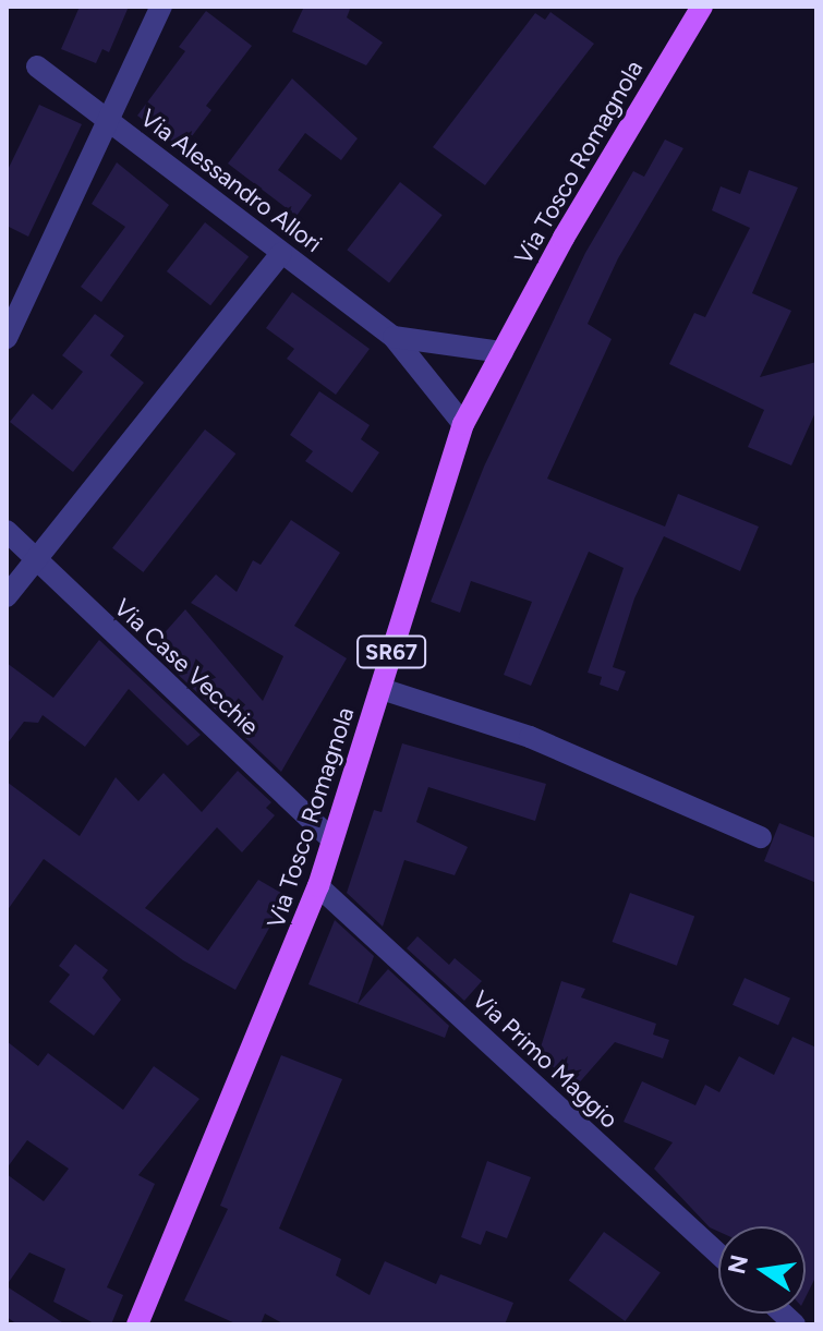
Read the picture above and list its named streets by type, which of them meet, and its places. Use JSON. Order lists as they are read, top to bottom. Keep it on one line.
{"streets":{"main road":["Via Tosco Romagnola","SR67"],"street":["Via Alessandro Allori","Via Case Vecchie","Via Primo Maggio"]},"crossings":[["Via Tosco Romagnola","Via Alessandro Allori"],["Via Tosco Romagnola","Via Case Vecchie"],["Via Tosco Romagnola","Via Primo Maggio"]],"north":"left"}
